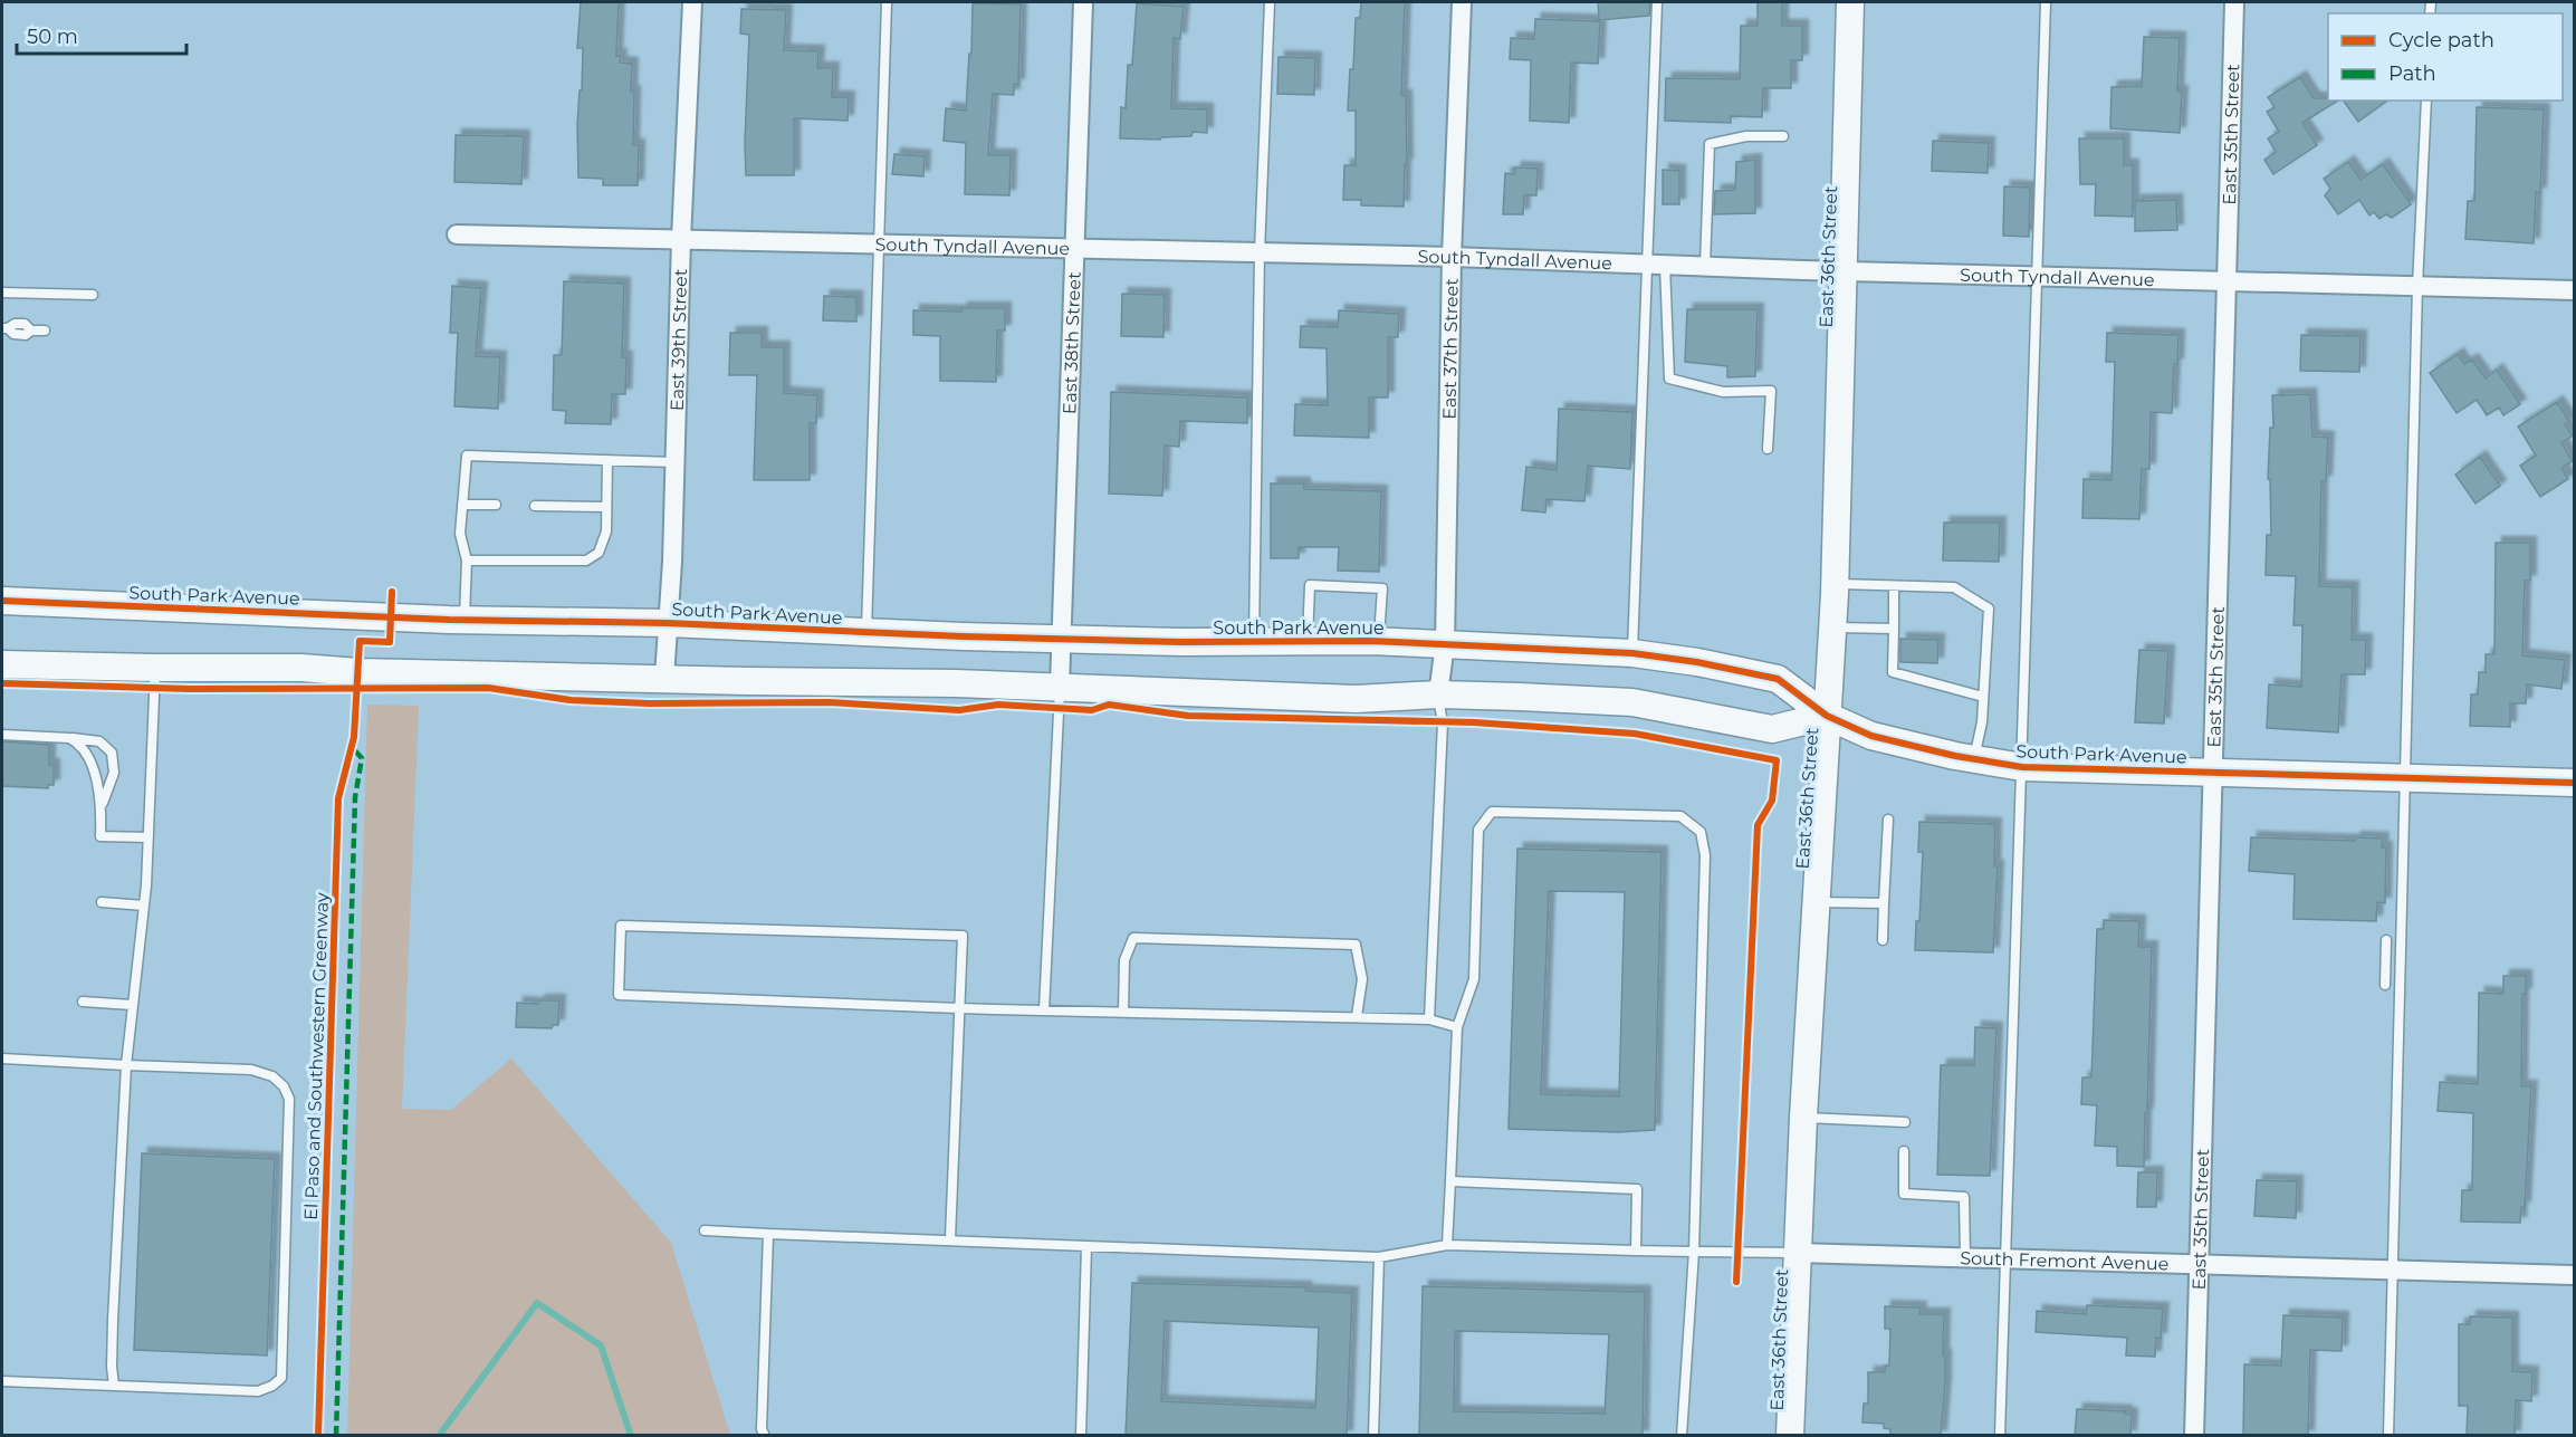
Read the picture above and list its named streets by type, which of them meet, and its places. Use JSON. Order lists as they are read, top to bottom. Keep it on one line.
{"streets":{"main road":["East 36th Street","South Park Avenue"],"street":["East 35th Street","South Tyndall Avenue","East 39th Street","East 38th Street","East 37th Street","South Fremont Avenue"],"cycle path":["El Paso and Southwestern Greenway"]},"crossings":[["East 35th Street","South Tyndall Avenue"],["East 35th Street","South Park Avenue"],["East 35th Street","South Fremont Avenue"],["South Tyndall Avenue","East 36th Street"],["South Tyndall Avenue","East 39th Street"],["South Tyndall Avenue","East 38th Street"],["South Tyndall Avenue","East 37th Street"],["East 36th Street","South Park Avenue"],["East 36th Street","South Fremont Avenue"],["East 39th Street","South Park Avenue"],["East 38th Street","South Park Avenue"],["East 37th Street","South Park Avenue"]],"legend":["Cycle path","Path"],"scale_bar":"50 m"}
